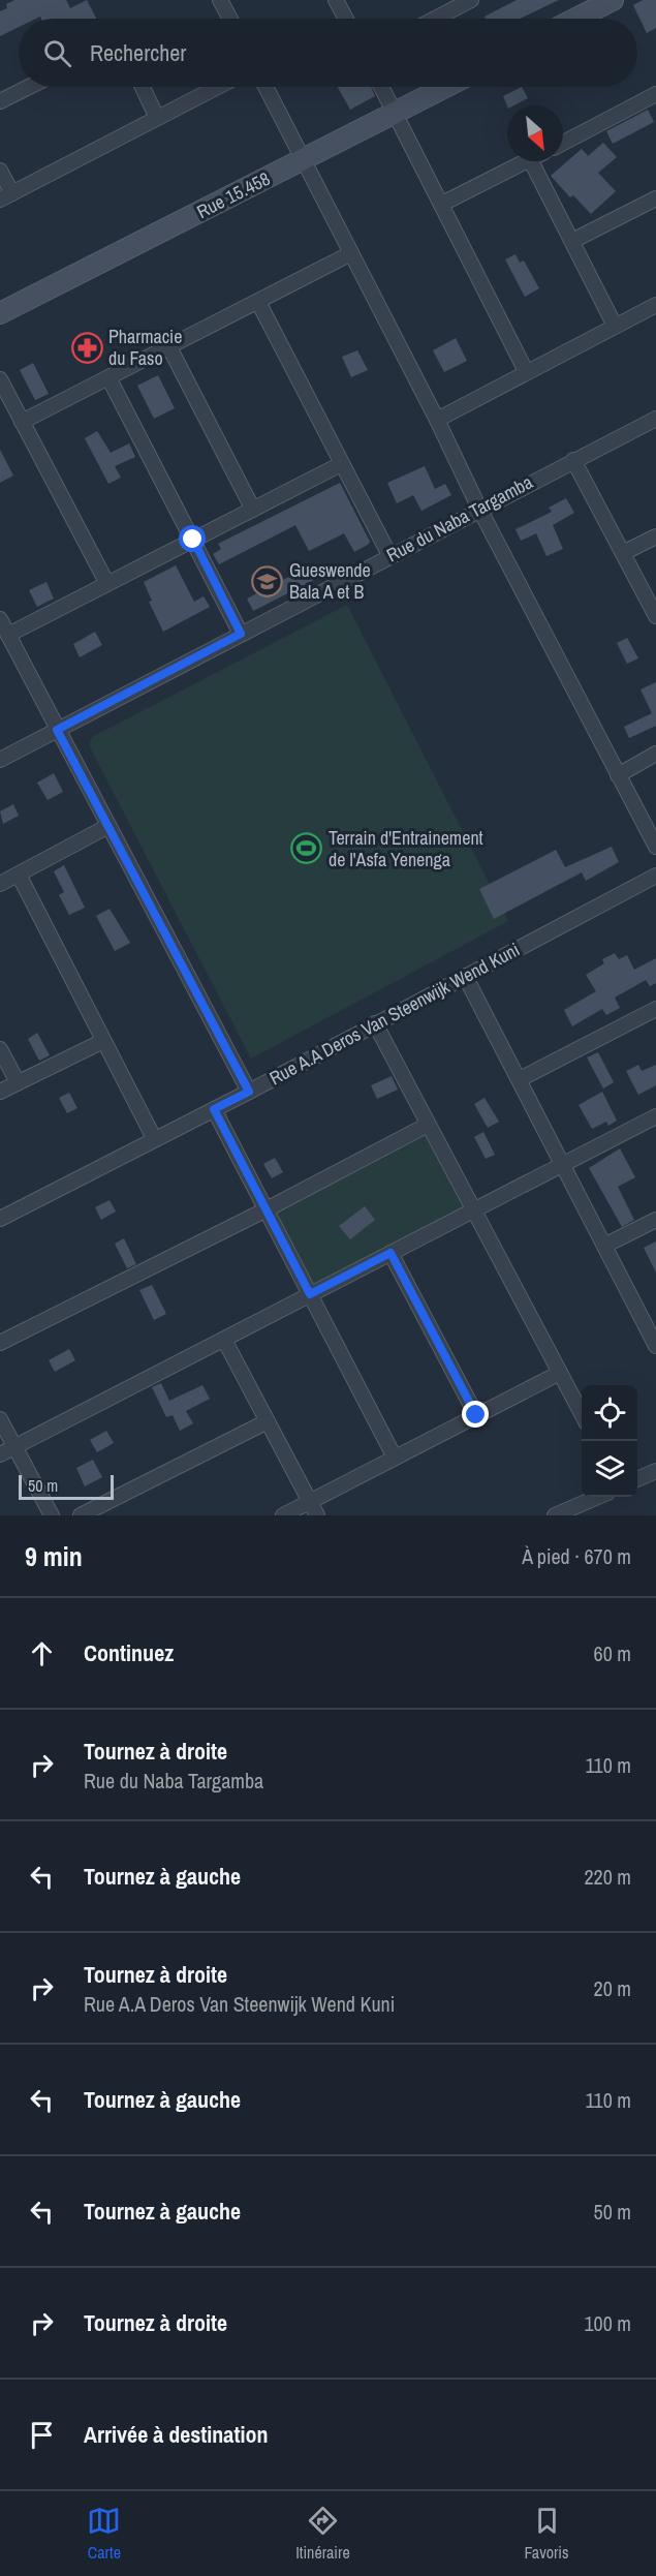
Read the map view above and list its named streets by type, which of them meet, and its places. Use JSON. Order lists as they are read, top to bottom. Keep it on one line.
{"streets":{"main road":["Rue 15.458"],"street":["Rue du Naba Targamba","Rue A.A Deros Van Steenwijk Wend Kuni"]},"places":{"pharmacy":["Pharmacie du Faso"],"school or university":["Gueswende Bala A et B"],"sports":["Terrain d'Entrainement de l'Asfa Yenenga"]},"scale_bar":"50 m","north":"bottom right","page":{"search":"Rechercher","scale":"50 m","heading":["9 min","À pied · 670 m"],"list":[["Continuez","60 m"],["Tournez à droite","Rue du Naba Targamba","110 m"],["Tournez à gauche","220 m"],["Tournez à droite","Rue A.A Deros Van Steenwijk Wend Kuni","20 m"],["Tournez à gauche","110 m"],["Tournez à gauche","50 m"],["Tournez à droite","100 m"],"Arrivée à destination"],"nav":["Carte","Itinéraire","Favoris"]}}
